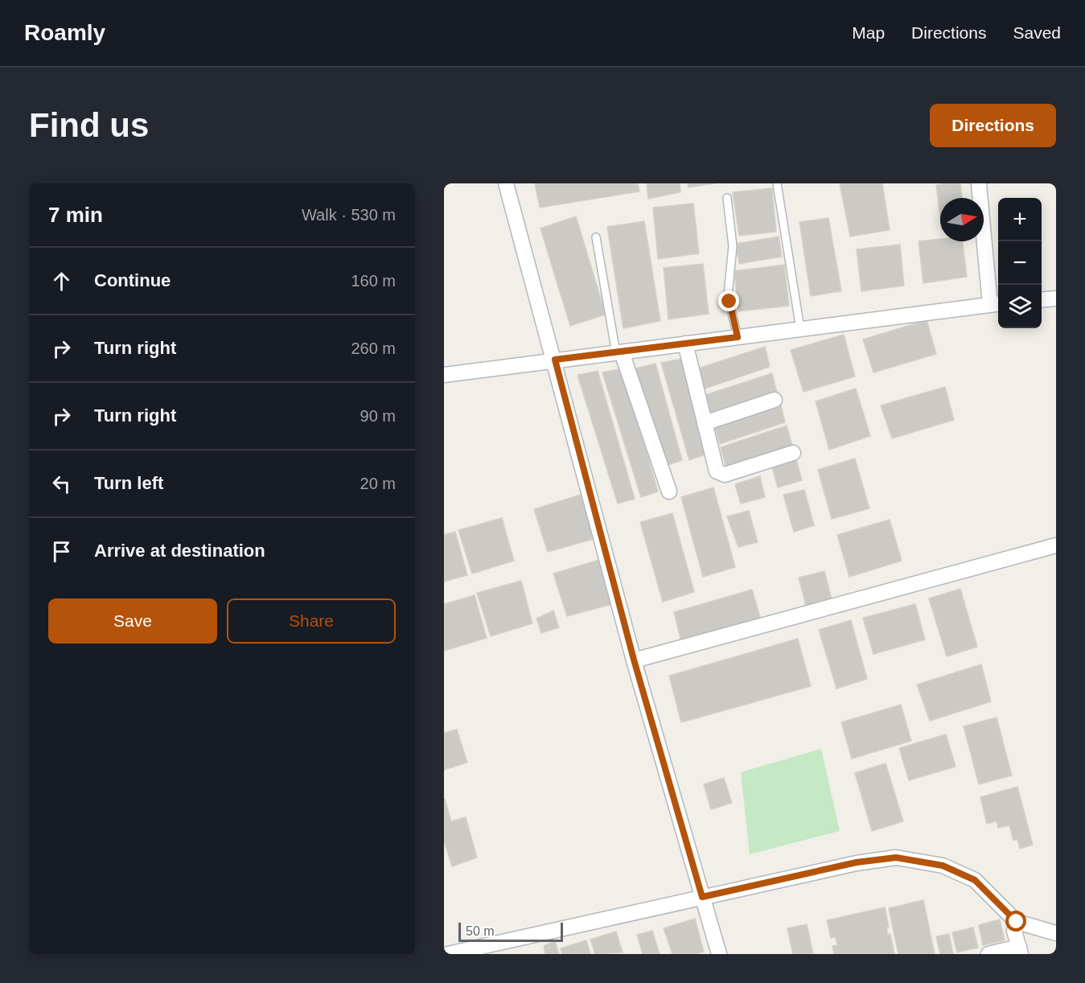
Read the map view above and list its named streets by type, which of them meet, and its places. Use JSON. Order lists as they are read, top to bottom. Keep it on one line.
{"scale_bar":"50 m","north":"right","page":{"header":"Roamly","nav":["Map","Directions","Saved"],"buttons":["Directions",["Save","Share"]],"title":"Find us","heading":["7 min","Walk · 530 m"],"map_buttons":["+","−"],"list":[["Continue","160 m"],["Turn right","260 m"],["Turn right","90 m"],["Turn left","20 m"],"Arrive at destination"],"scale":"50 m"}}
